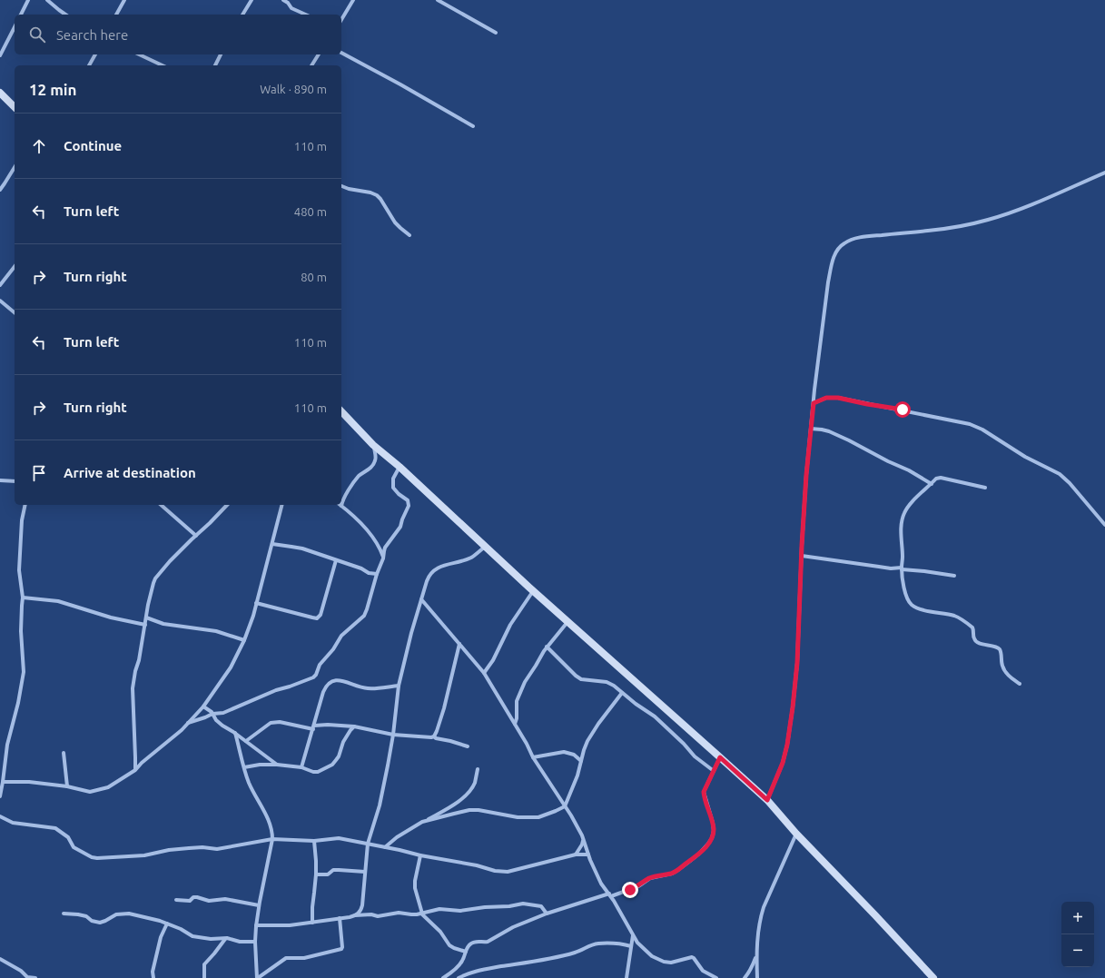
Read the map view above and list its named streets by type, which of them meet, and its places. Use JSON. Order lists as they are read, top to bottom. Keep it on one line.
{"page":{"search":"Search here","heading":["12 min","Walk · 890 m"],"list":[["Continue","110 m"],["Turn left","480 m"],["Turn right","80 m"],["Turn left","110 m"],["Turn right","110 m"],"Arrive at destination"],"map_buttons":["+","−"]}}
